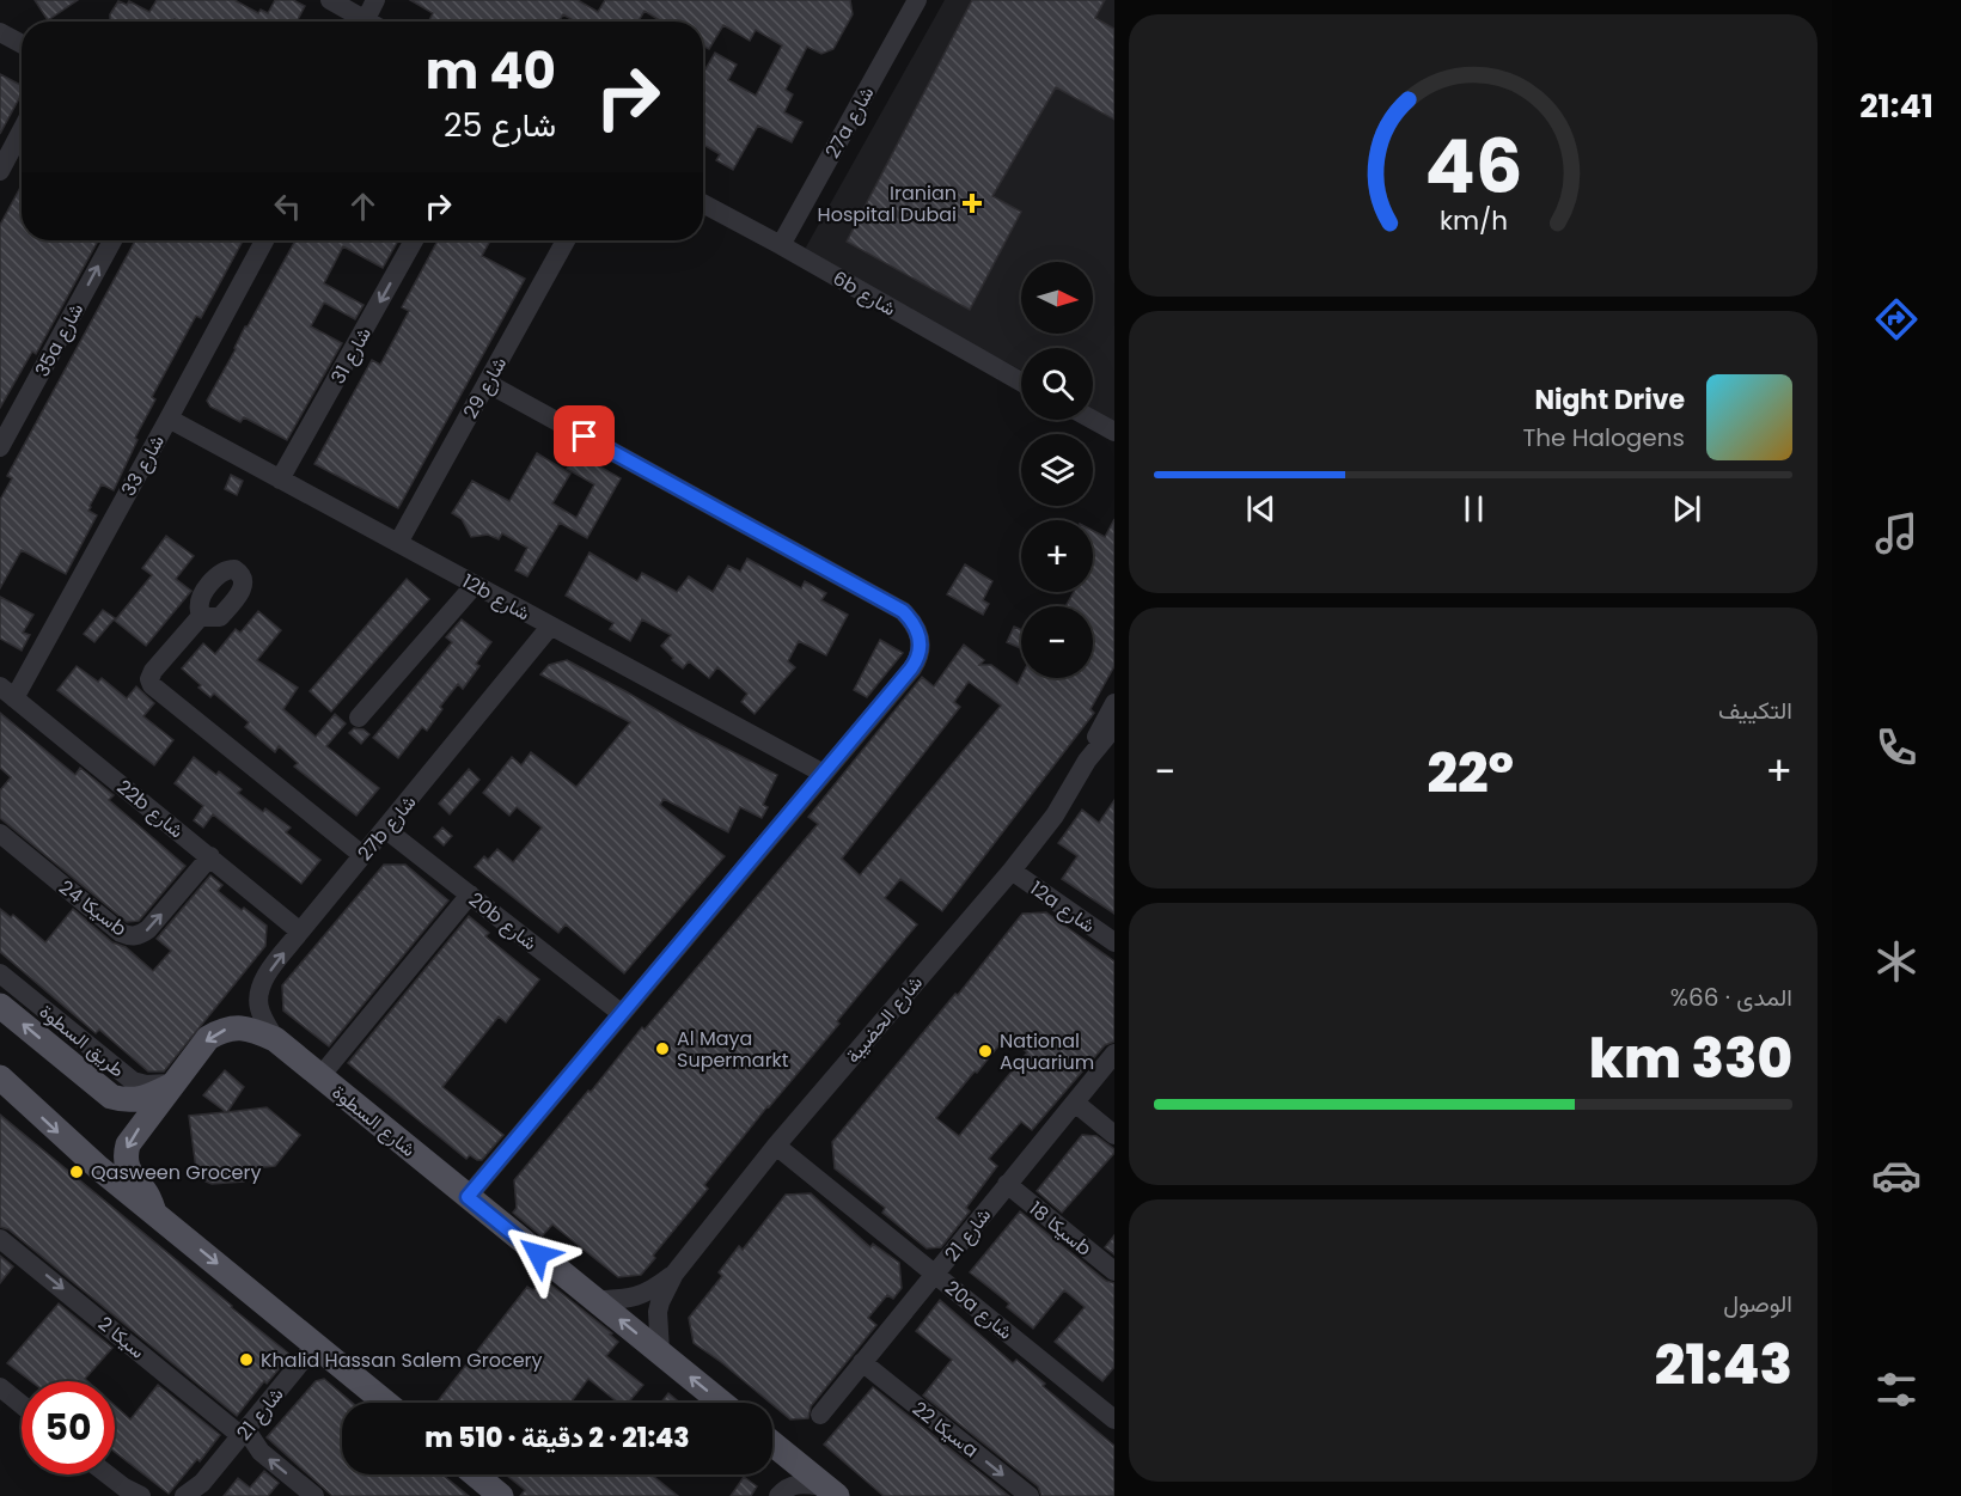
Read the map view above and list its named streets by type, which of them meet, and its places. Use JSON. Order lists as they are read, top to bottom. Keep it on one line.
{"streets":{"main road":["شارع السطوة"],"street":["27a شارع","6b شارع","35a شارع","شارع 31","شارع 29","شارع 33","12b شارع","22b شارع","27b شارع","12a شارع","سيكا 24b","20b شارع","شارع الحضيبة","طريق السطوة","سيكا 18b","شارع 21","20a شارع","سيكا 2","سيكا 22a"]},"crossings":[["27a شارع","6b شارع"],["شارع 31","12b شارع"],["شارع 29","12b شارع"],["شارع 33","12b شارع"],["شارع 33","22b شارع"],["12b شارع","27b شارع"],["22b شارع","27b شارع"],["22b شارع","سيكا 24b"],["27b شارع","20b شارع"],["27b شارع","شارع السطوة"],["12a شارع","شارع الحضيبة"],["شارع الحضيبة","شارع السطوة"],["شارع الحضيبة","20a شارع"],["طريق السطوة","شارع السطوة"],["سيكا 18b","شارع 21"],["شارع 21","20a شارع"],["شارع 21","سيكا 2"],["شارع 21","سيكا 22a"]],"one_way":["35a شارع","شارع 31","سيكا 22a"],"places":{"health":["Iranian Hospital Dubai"],"other":["Al Maya Supermarkt","National Aquarium","Qasween Grocery","Khalid Hassan Salem Grocery"]},"north":"right","page":{"tabs":"21:41","turn":["40 m","شارع 25"],"map_buttons":["+","−"],"song":["Night Drive","The Halogens"],"tile":["التكييف",["المدى · 66%","330 km"],["الوصول","21:43"]],"heat":["−","22°","+"],"limit":"50","trip":"21:43 · 2 دقيقة · 510 m","gauge":["46","km/h"]}}
